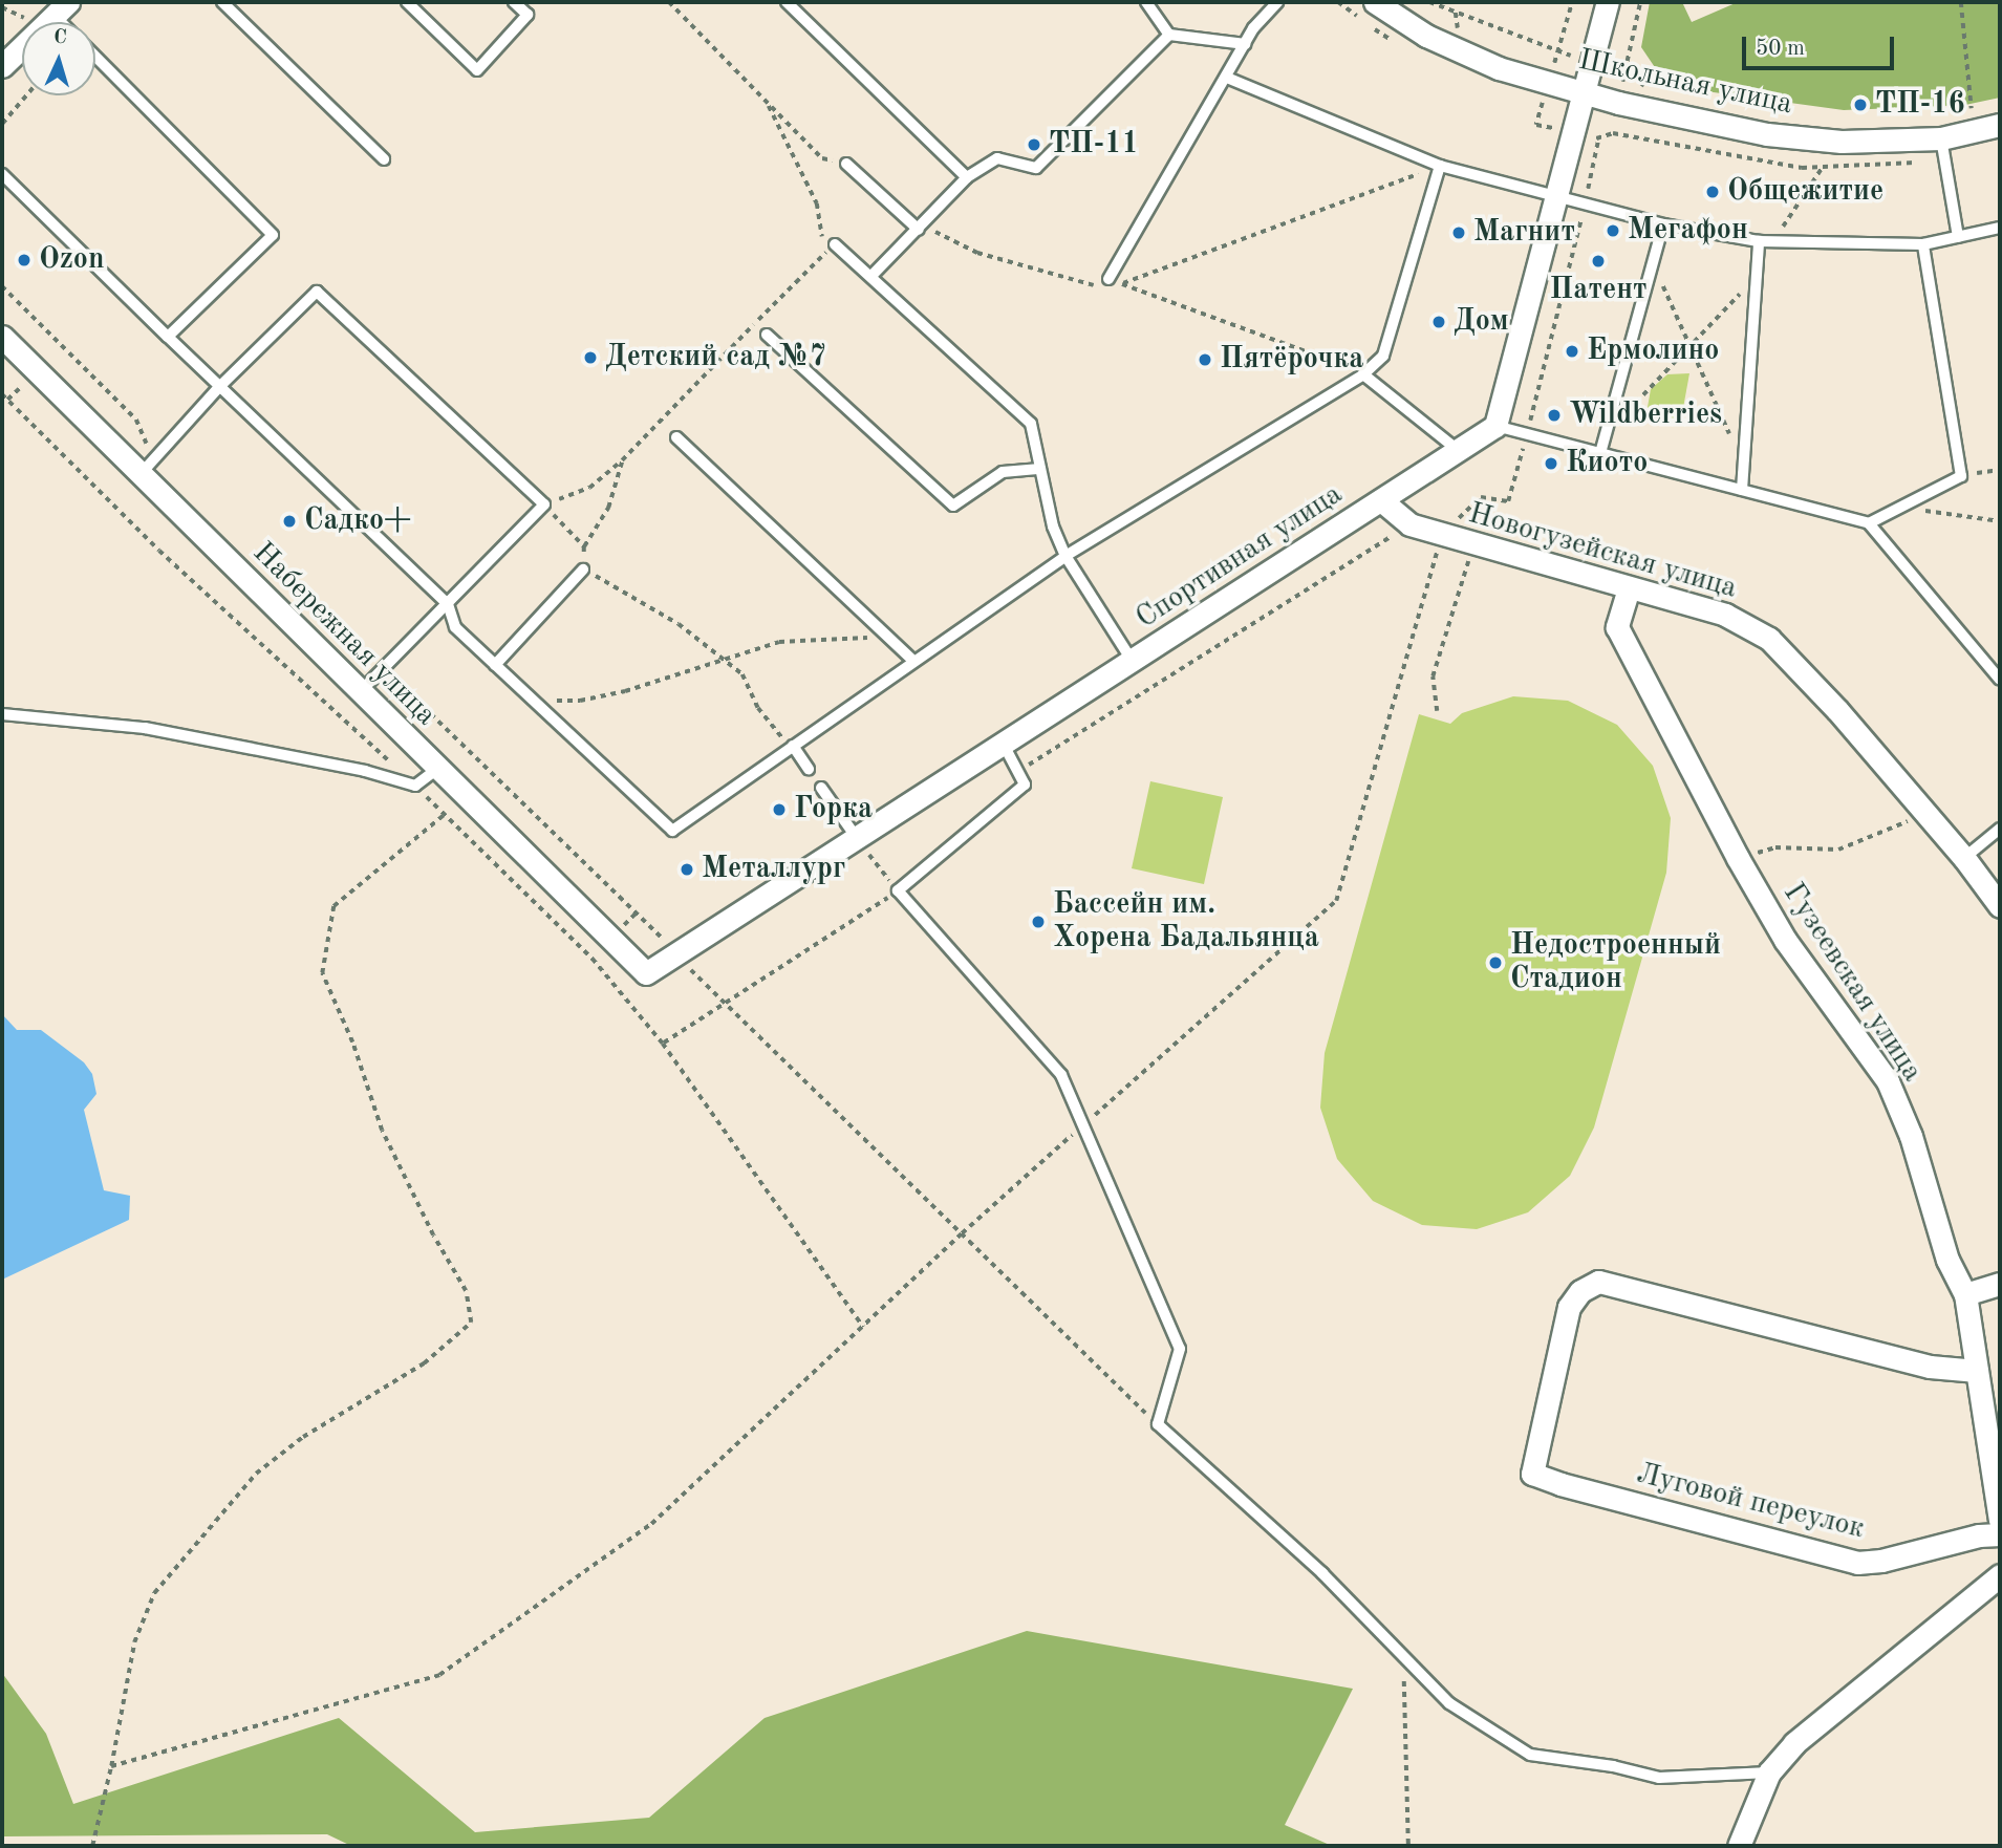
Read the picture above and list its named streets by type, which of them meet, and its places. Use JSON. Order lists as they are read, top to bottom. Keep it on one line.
{"streets":{"street":["Школьная улица","Новогузейская улица","Спортивная улица","Набережная улица","Гузеевская улица","Луговой переулок"]},"crossings":[["Новогузейская улица","Спортивная улица"],["Новогузейская улица","Гузеевская улица"],["Спортивная улица","Набережная улица"],["Гузеевская улица","Луговой переулок"]],"places":["ТП-16","ТП-11","Общежитие","Мегафон","Магнит","Ozon","Патент","Дом","Ермолино","Детский сад №7","Пятёрочка","Wildberries","Киото","Садко+","Горка","Металлург","Бассейн им. Хорена Бадальянца","Недостроенный Стадион"],"scale_bar":"50 m","north":"top"}
